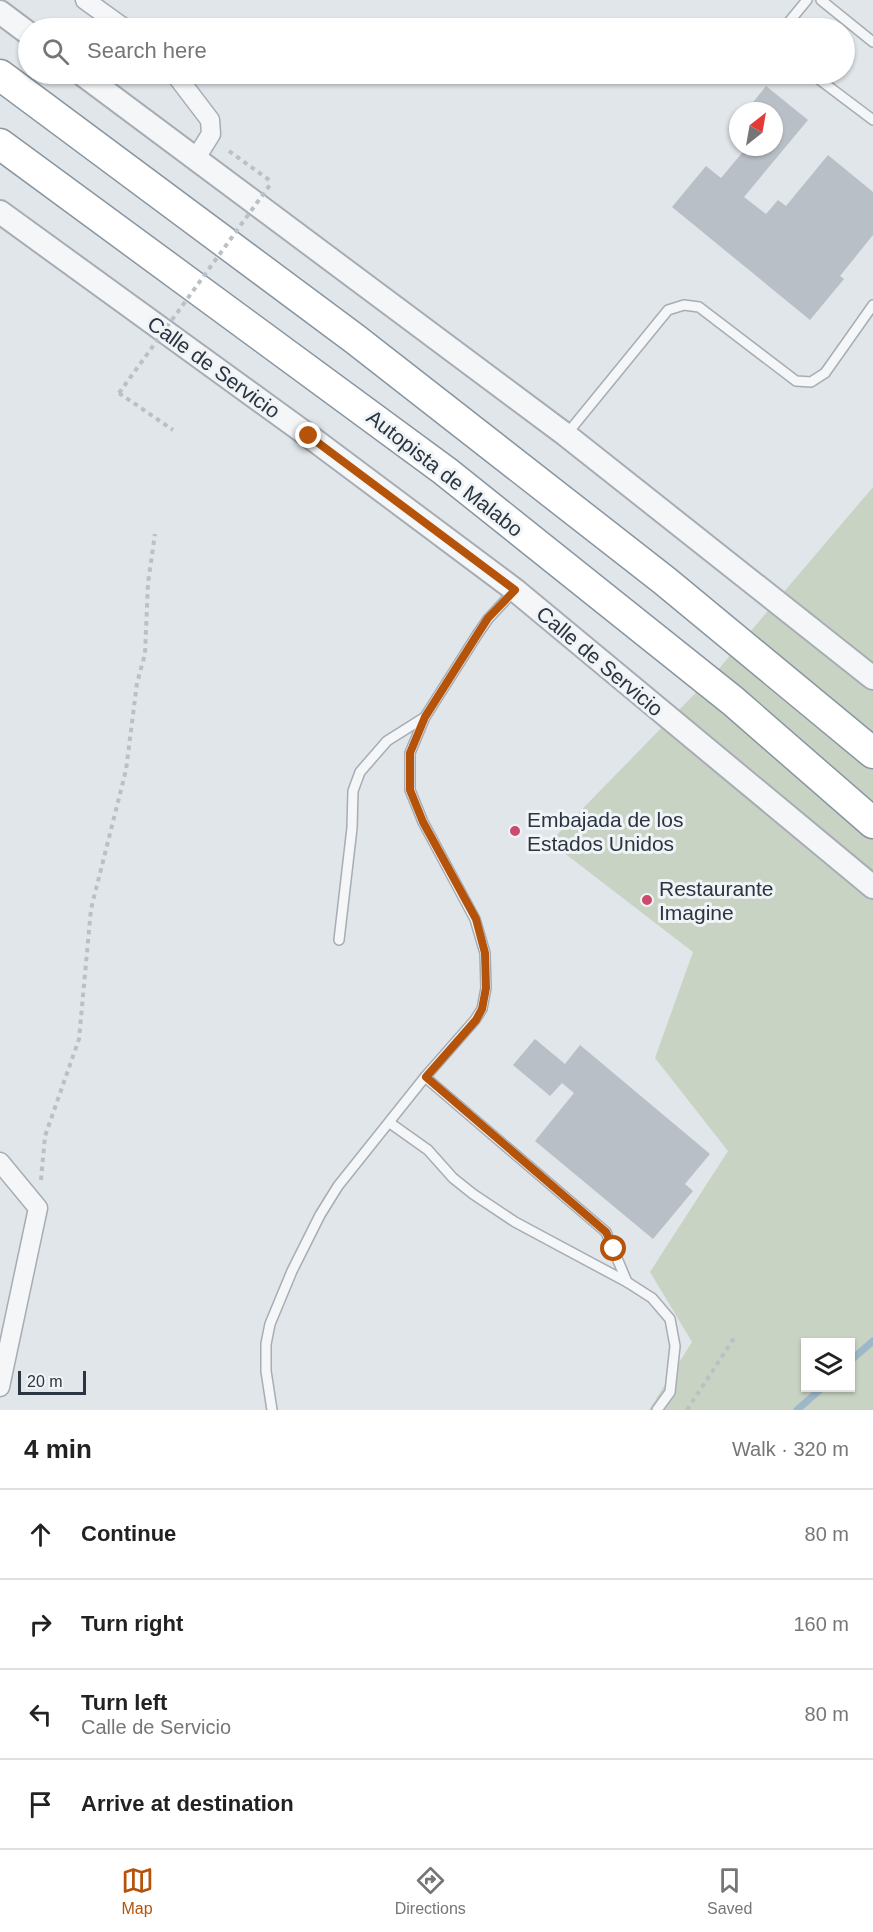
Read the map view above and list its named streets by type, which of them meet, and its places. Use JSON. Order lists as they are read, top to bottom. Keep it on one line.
{"streets":{"highway":["Autopista de Malabo"],"street":["Calle de Servicio"]},"places":["Embajada de los Estados Unidos","Restaurante Imagine"],"scale_bar":"20 m","north":"top right","page":{"search":"Search here","scale":"20 m","heading":["4 min","Walk · 320 m"],"list":[["Continue","80 m"],["Turn right","160 m"],["Turn left","Calle de Servicio","80 m"],"Arrive at destination"],"nav":["Map","Directions","Saved"]}}
